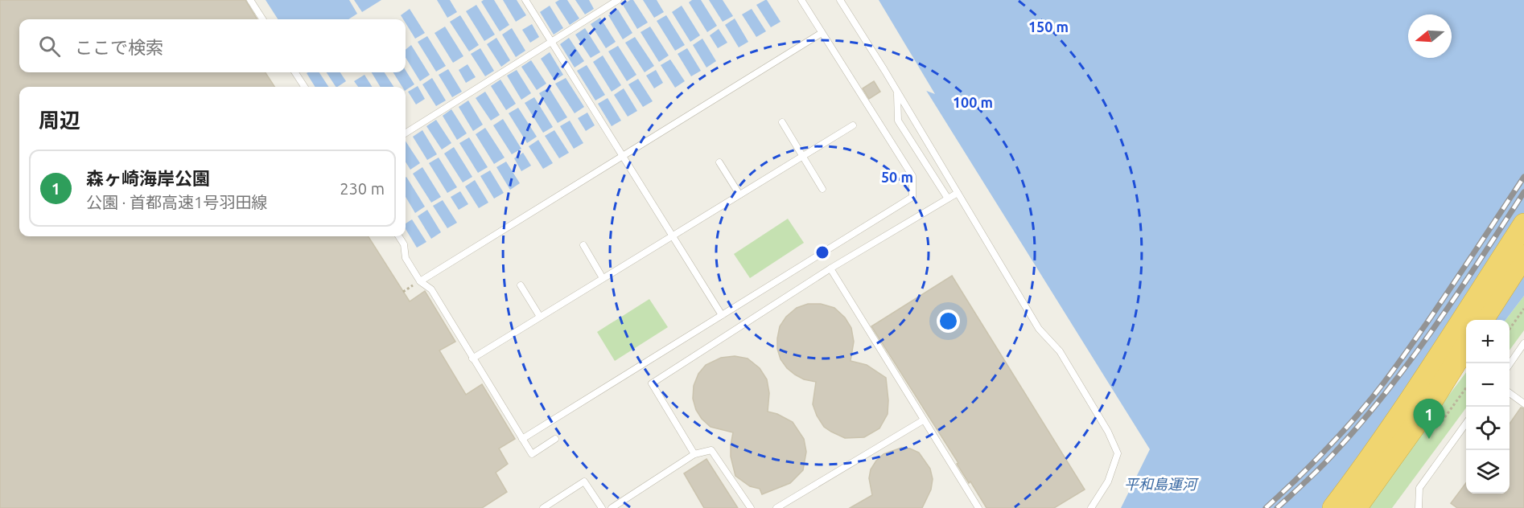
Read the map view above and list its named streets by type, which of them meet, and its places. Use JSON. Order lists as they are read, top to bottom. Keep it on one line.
{"water":["平和島運河"],"north":"left","page":{"search":"ここで検索","heading":"周辺","list":[{"mark":"1","name":"森ヶ崎海岸公園","note":"公園 · 首都高速1号羽田線","value":"230 m"}],"map_buttons":["+","−"],"pins":"1"},"rings":["150 m","100 m","50 m"]}
